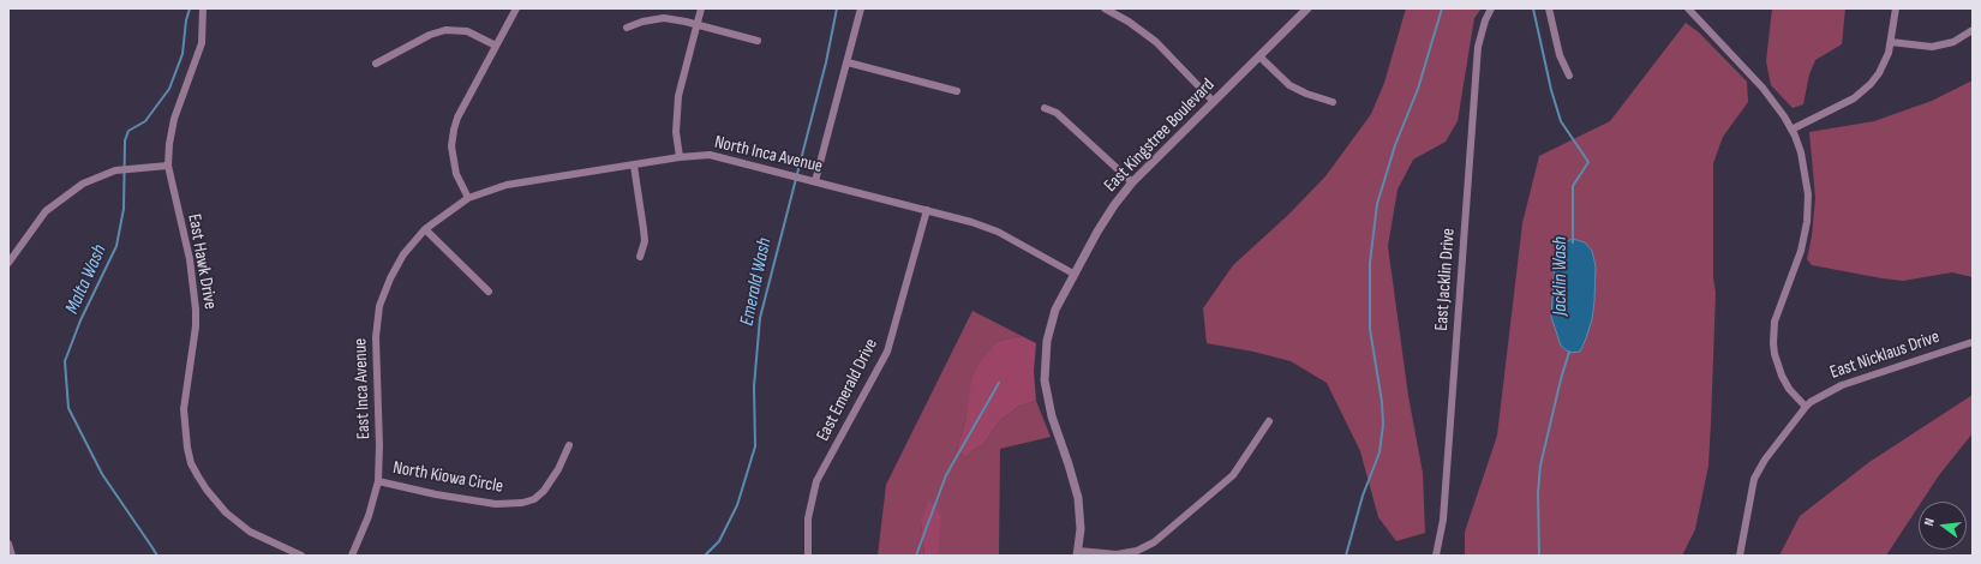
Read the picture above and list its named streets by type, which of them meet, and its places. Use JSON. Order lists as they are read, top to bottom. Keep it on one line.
{"streets":{"street":["East Kingstree Boulevard","North Inca Avenue","East Hawk Drive","East Jacklin Drive","East Nicklaus Drive","East Inca Avenue","East Emerald Drive","North Kiowa Circle"]},"crossings":[["East Kingstree Boulevard","North Inca Avenue"],["North Inca Avenue","East Inca Avenue"],["North Inca Avenue","East Emerald Drive"],["East Inca Avenue","North Kiowa Circle"]],"water":["Jacklin Wash","Malta Wash","Emerald Wash"],"north":"left"}
